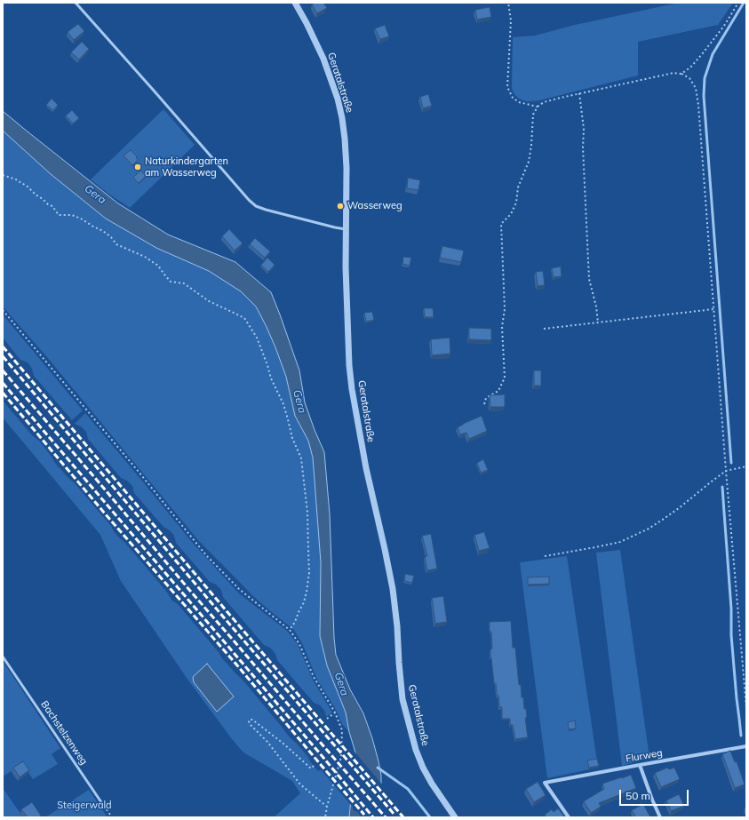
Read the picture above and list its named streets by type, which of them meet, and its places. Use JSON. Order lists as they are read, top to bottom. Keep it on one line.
{"streets":{"street":["Geratalstraße","Flurweg"],"lane":["Bachstelzenweg"]},"water":["Gera"],"parks":["Steigerwald"],"places":["Naturkindergarten am Wasserweg","Wasserweg"],"scale_bar":"50 m"}
